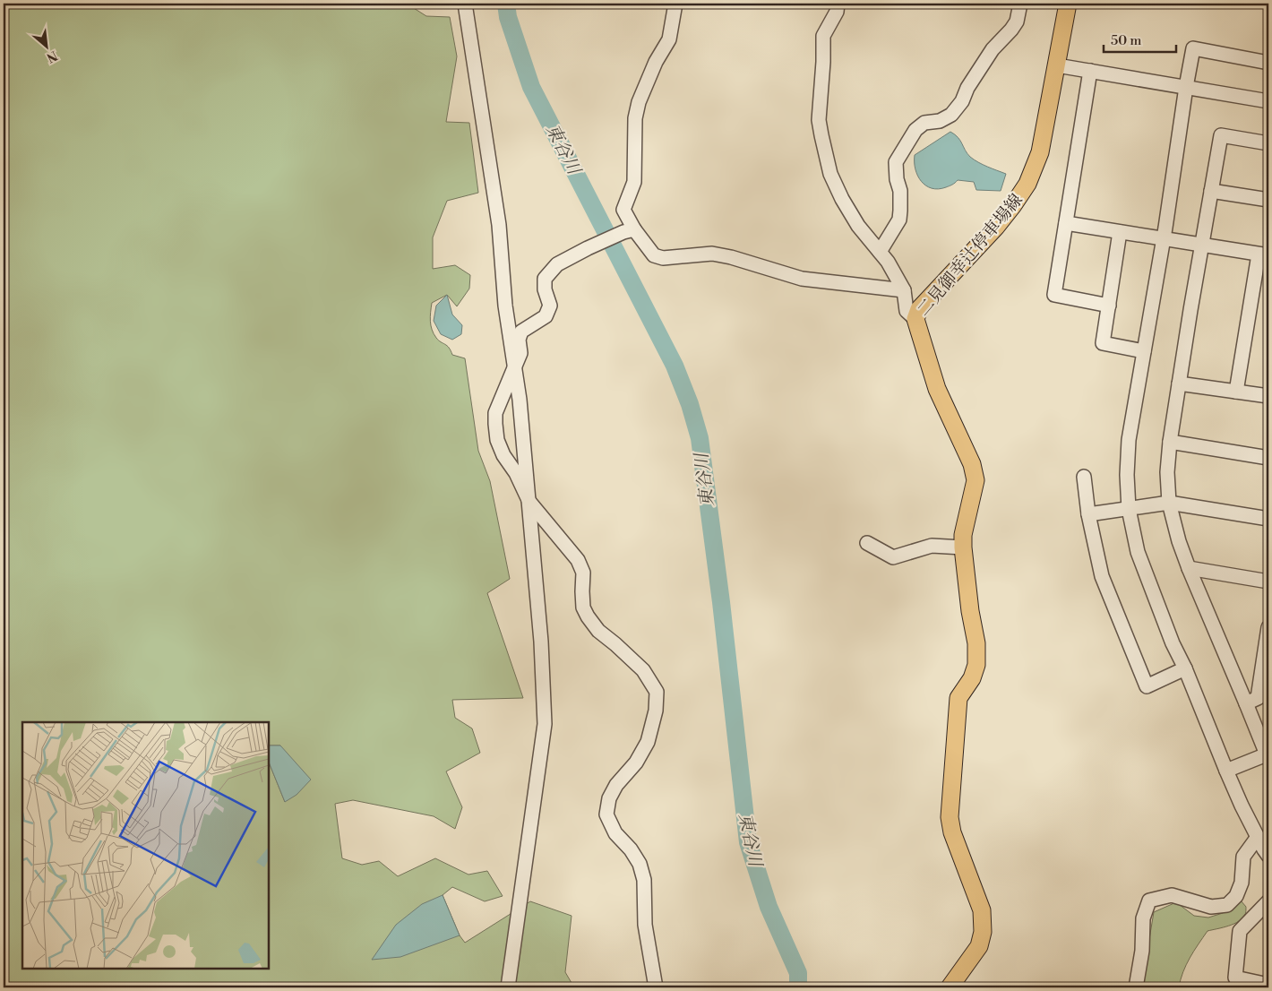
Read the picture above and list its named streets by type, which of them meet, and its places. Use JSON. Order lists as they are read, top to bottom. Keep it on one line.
{"streets":{"main road":["二見御幸辻停車場線"]},"water":["東谷川"],"scale_bar":"50 m","north":"bottom right"}
